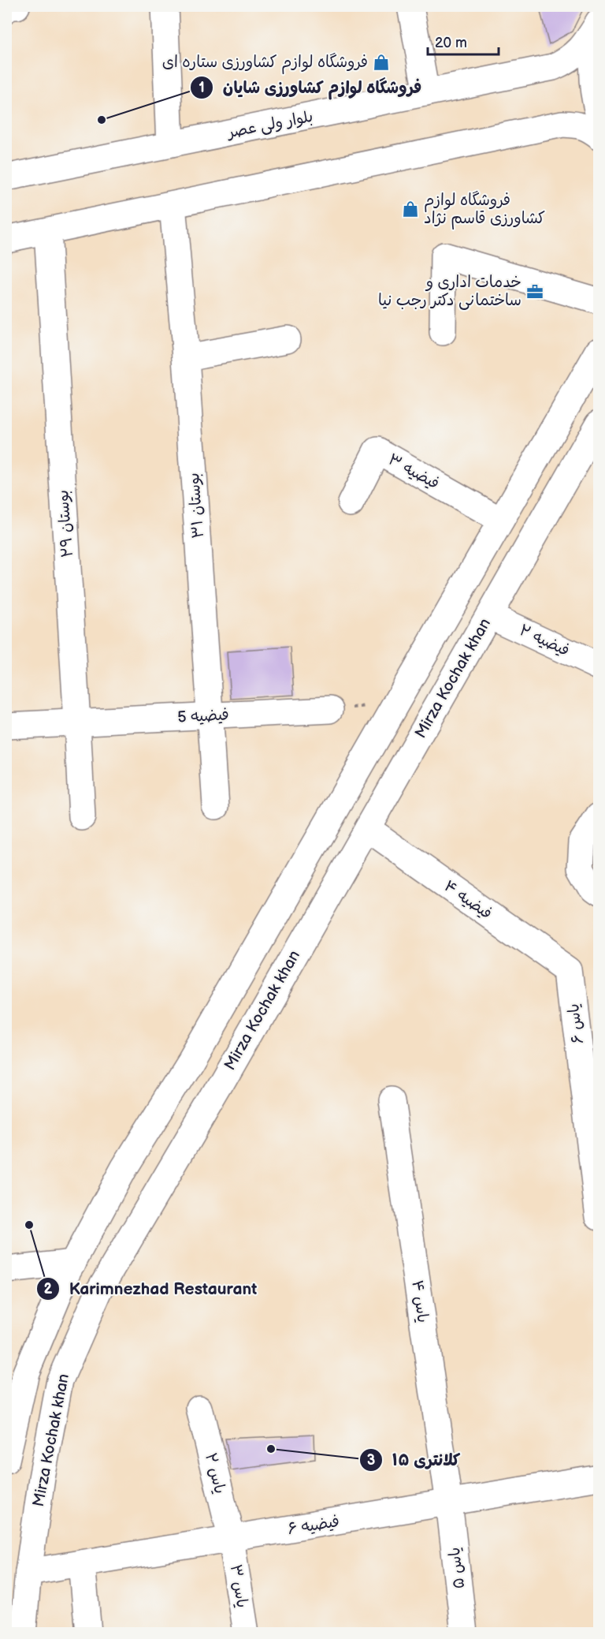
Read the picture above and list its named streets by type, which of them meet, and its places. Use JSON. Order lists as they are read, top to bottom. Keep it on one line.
{"streets":{"street":["بلوار ولی عصر","فیضیه ۳","بوستان ۳۱","بوستان ۲۹","فیضیه ۲","Mirza Kochak khan","فیضیه 5","فیضیه ۴","یاس ۶","یاس ۴","یاس ۲","فیضیه ۶","یاس ۵","یاس ۳"]},"crossings":[["بوستان ۳۱","فیضیه 5"],["بوستان ۲۹","فیضیه 5"],["فیضیه ۲","Mirza Kochak khan"],["Mirza Kochak khan","فیضیه ۴"],["Mirza Kochak khan","فیضیه ۶"],["فیضیه ۴","یاس ۶"],["یاس ۴","فیضیه ۶"],["یاس ۴","یاس ۵"],["یاس ۲","فیضیه ۶"],["یاس ۲","یاس ۳"],["فیضیه ۶","یاس ۵"],["فیضیه ۶","یاس ۳"]],"places":{"shop":["فروشگاه لوازم کشاورزی ستاره ای","فروشگاه لوازم کشاورزی قاسم نژاد"],"other":["فروشگاه لوازم کشاورزی شایان","Karimnezhad Restaurant","کلانتری ۱۵"],"office":["خدمات اداری و ساختمانی دکتر رجب نیا"]},"scale_bar":"20 m"}
